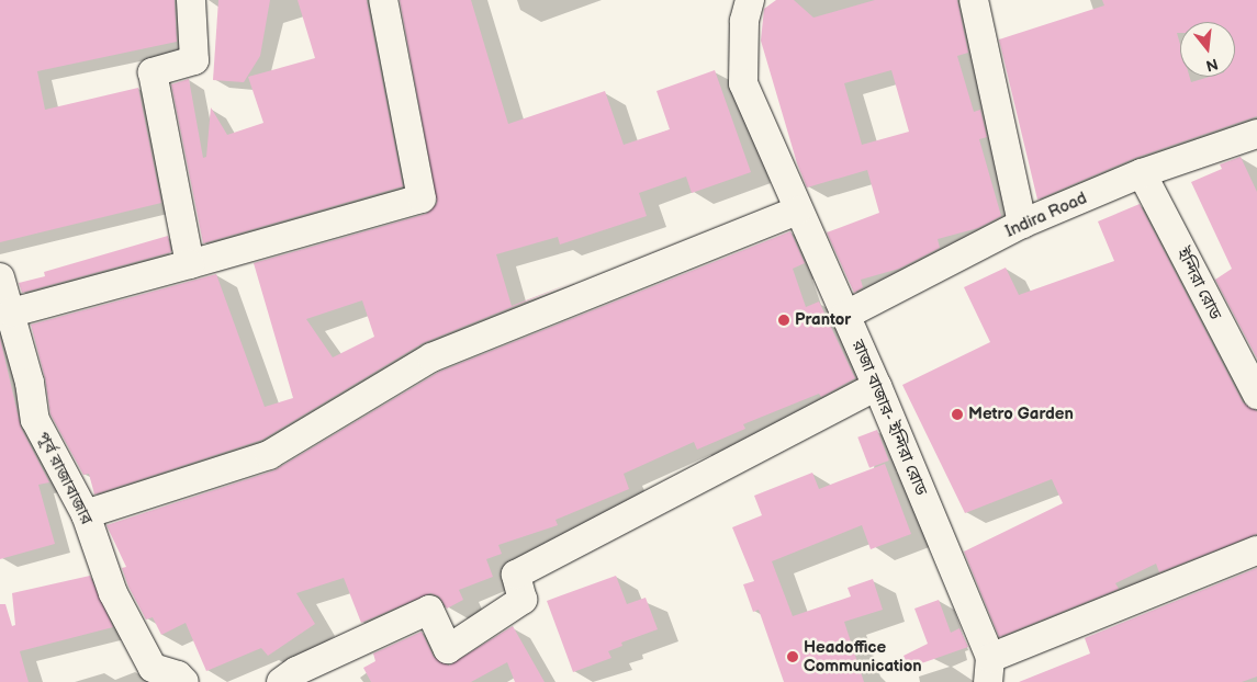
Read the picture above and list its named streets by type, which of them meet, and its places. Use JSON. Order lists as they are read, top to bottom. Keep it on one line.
{"streets":{"street":["Indira Road","ইন্দিরা রোড","রাজা বাজার- ইন্দিরা রোড","পূর্ব রাজাবাজার"]},"crossings":[["Indira Road","ইন্দিরা রোড"],["Indira Road","রাজা বাজার- ইন্দিরা রোড"]],"places":["Prantor","Metro Garden","Headoffice Communication"],"north":"bottom"}
